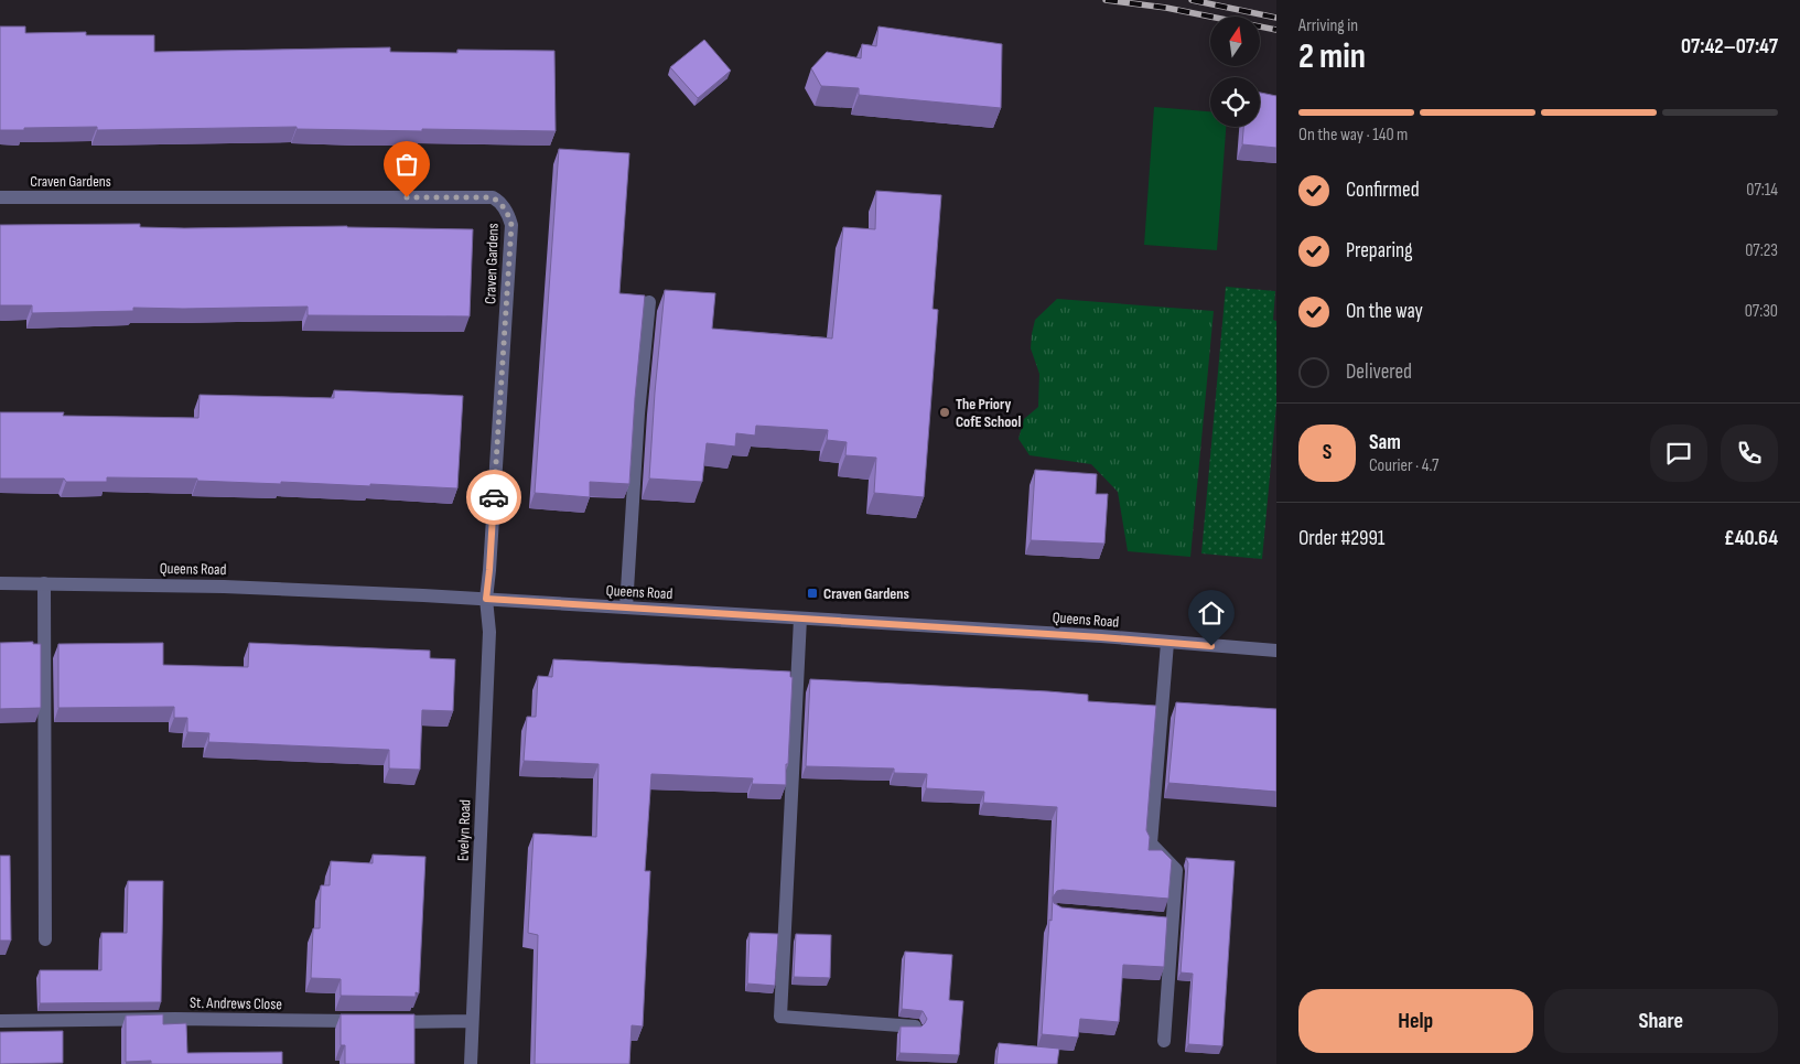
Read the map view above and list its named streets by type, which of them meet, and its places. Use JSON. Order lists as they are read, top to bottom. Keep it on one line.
{"streets":{"street":["Craven Gardens","Queens Road","Evelyn Road","St. Andrews Close"]},"crossings":[["Craven Gardens","Queens Road"],["Craven Gardens","Evelyn Road"],["Queens Road","Evelyn Road"],["Evelyn Road","St. Andrews Close"]],"places":{"other":["The Priory CofE School"],"transit":["Craven Gardens"]},"north":"top","page":{"heading":["2 min","Arriving in","07:42–07:47"],"panel":["Sam","Courier · 4.7","Order #2991","£40.64"],"bar":"On the way · 140 m","list":[["Confirmed","07:14"],["Preparing","07:23"],["On the way","07:30"],"Delivered"],"round":"S","buttons":["Help","Share"]}}
